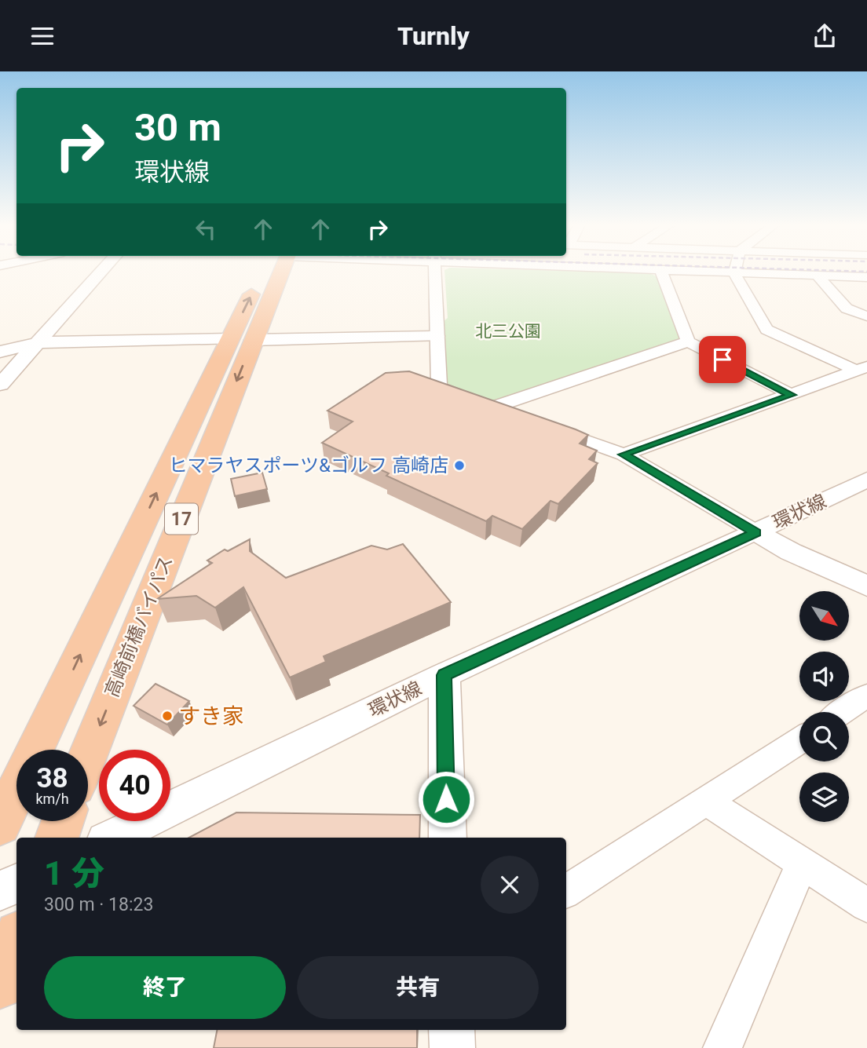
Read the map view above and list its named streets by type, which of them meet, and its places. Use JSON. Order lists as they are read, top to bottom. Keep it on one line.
{"streets":{"highway":["17","高崎前橋バイパス"],"street":["環状線"]},"parks":["北三公園"],"places":["ヒマラヤスポーツ&ゴルフ 高崎店","すき家"],"north":"bottom right","page":{"header":"Turnly","turn":["30 m","環状線"],"speed":"38 km/h","limit":"40","heading":["1 分","300 m · 18:23"],"buttons":["終了","共有"]}}
